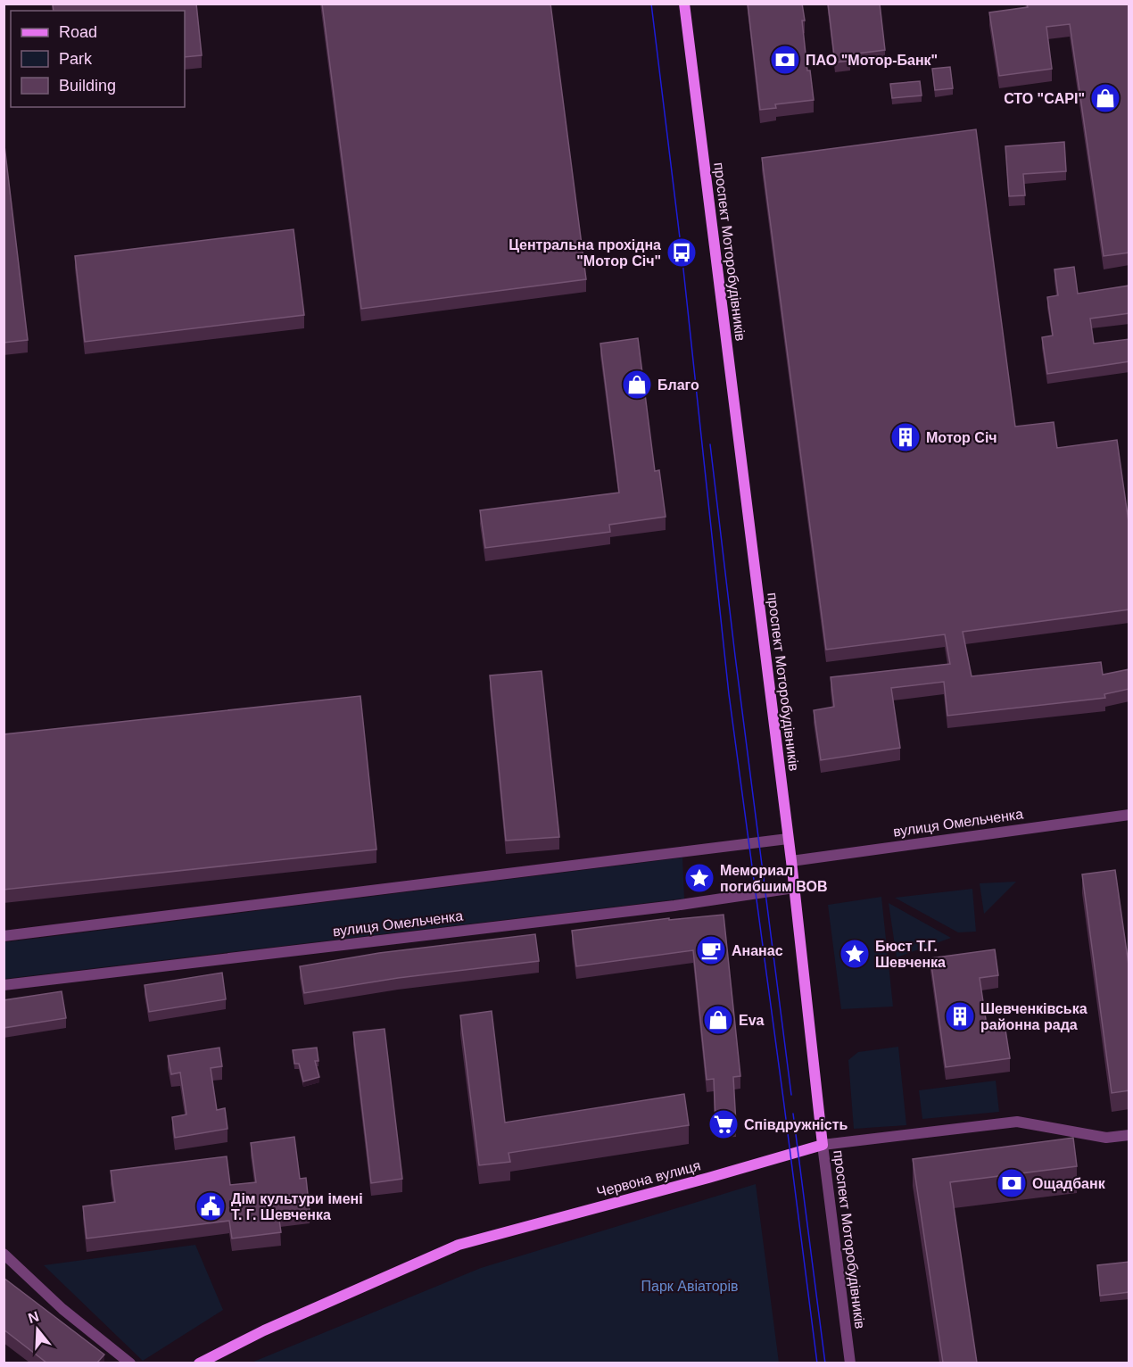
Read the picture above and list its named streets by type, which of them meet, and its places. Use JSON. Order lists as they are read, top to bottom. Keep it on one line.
{"streets":{"main road":["проспект Моторобудівників","Червона вулиця"],"street":["вулиця Омельченка"]},"crossings":[["проспект Моторобудівників","вулиця Омельченка"],["проспект Моторобудівників","Червона вулиця"]],"parks":["Парк Авіаторів"],"places":{"bank":["ПАО \"Мотор-Банк\"","Ощадбанк"],"shop":["СТО \"CAPI\"","Благо","Eva"],"bus stop":["Центральна прохідна \"Мотор Січ\""],"building":["Мотор Січ","Шевченківська районна рада"],"place":["Мемориал погибшим ВОВ","Бюст Т.Г. Шевченка"],"cafe":["Ананас"],"supermarket":["Співдружність"],"public building":["Дім культури імені Т. Г. Шевченка"]},"legend":["Road","Park","Building"],"north":"top"}
